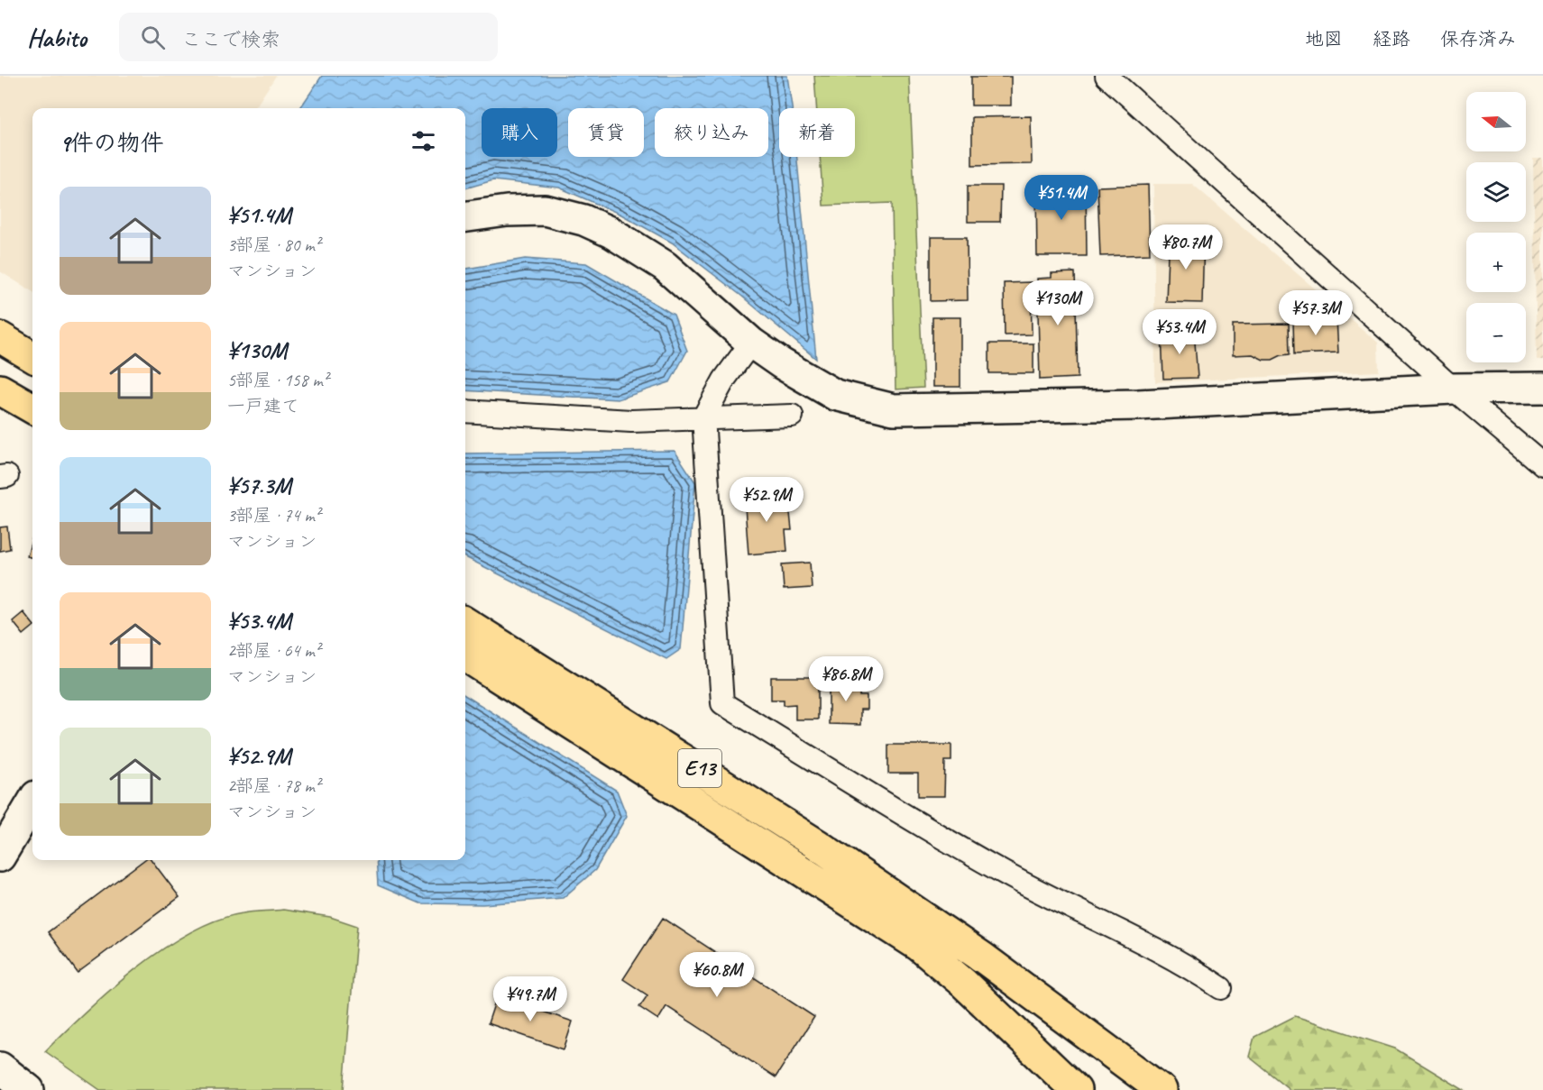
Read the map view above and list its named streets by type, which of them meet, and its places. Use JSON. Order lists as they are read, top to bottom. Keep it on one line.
{"streets":{"highway":["E13"]},"north":"left","page":{"header":"Habito","search":"ここで検索","nav":["地図","経路","保存済み"],"map_buttons":["+","−"],"chip":["購入","賃貸","絞り込み","新着"],"heading":"9件の物件","list":[{"name":"¥51.4M","note":"3部屋 · 80 m² · マンション"},{"name":"¥130M","note":"5部屋 · 158 m² · 一戸建て"},{"name":"¥57.3M","note":"3部屋 · 74 m² · マンション"},{"name":"¥53.4M","note":"2部屋 · 64 m² · マンション"},{"name":"¥52.9M","note":"2部屋 · 78 m² · マンション"}],"price":["¥51.4M","¥80.7M","¥130M","¥57.3M","¥53.4M","¥52.9M","¥86.8M","¥60.8M","¥49.7M"]}}
